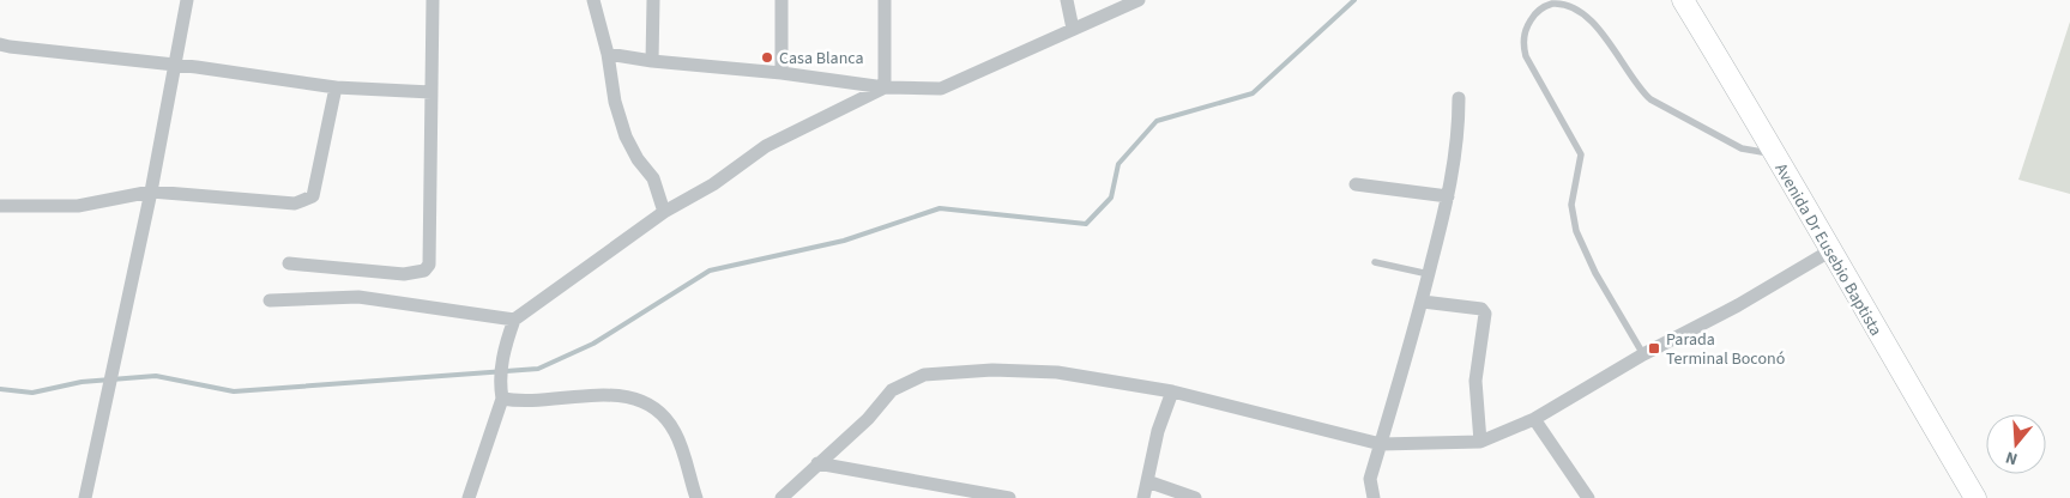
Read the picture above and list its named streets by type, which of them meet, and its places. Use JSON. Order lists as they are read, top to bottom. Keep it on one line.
{"streets":{"main road":["Avenida Dr Eusebio Baptista"]},"places":{"other":["Casa Blanca"],"transit":["Parada Terminal Boconó"]},"north":"bottom"}
